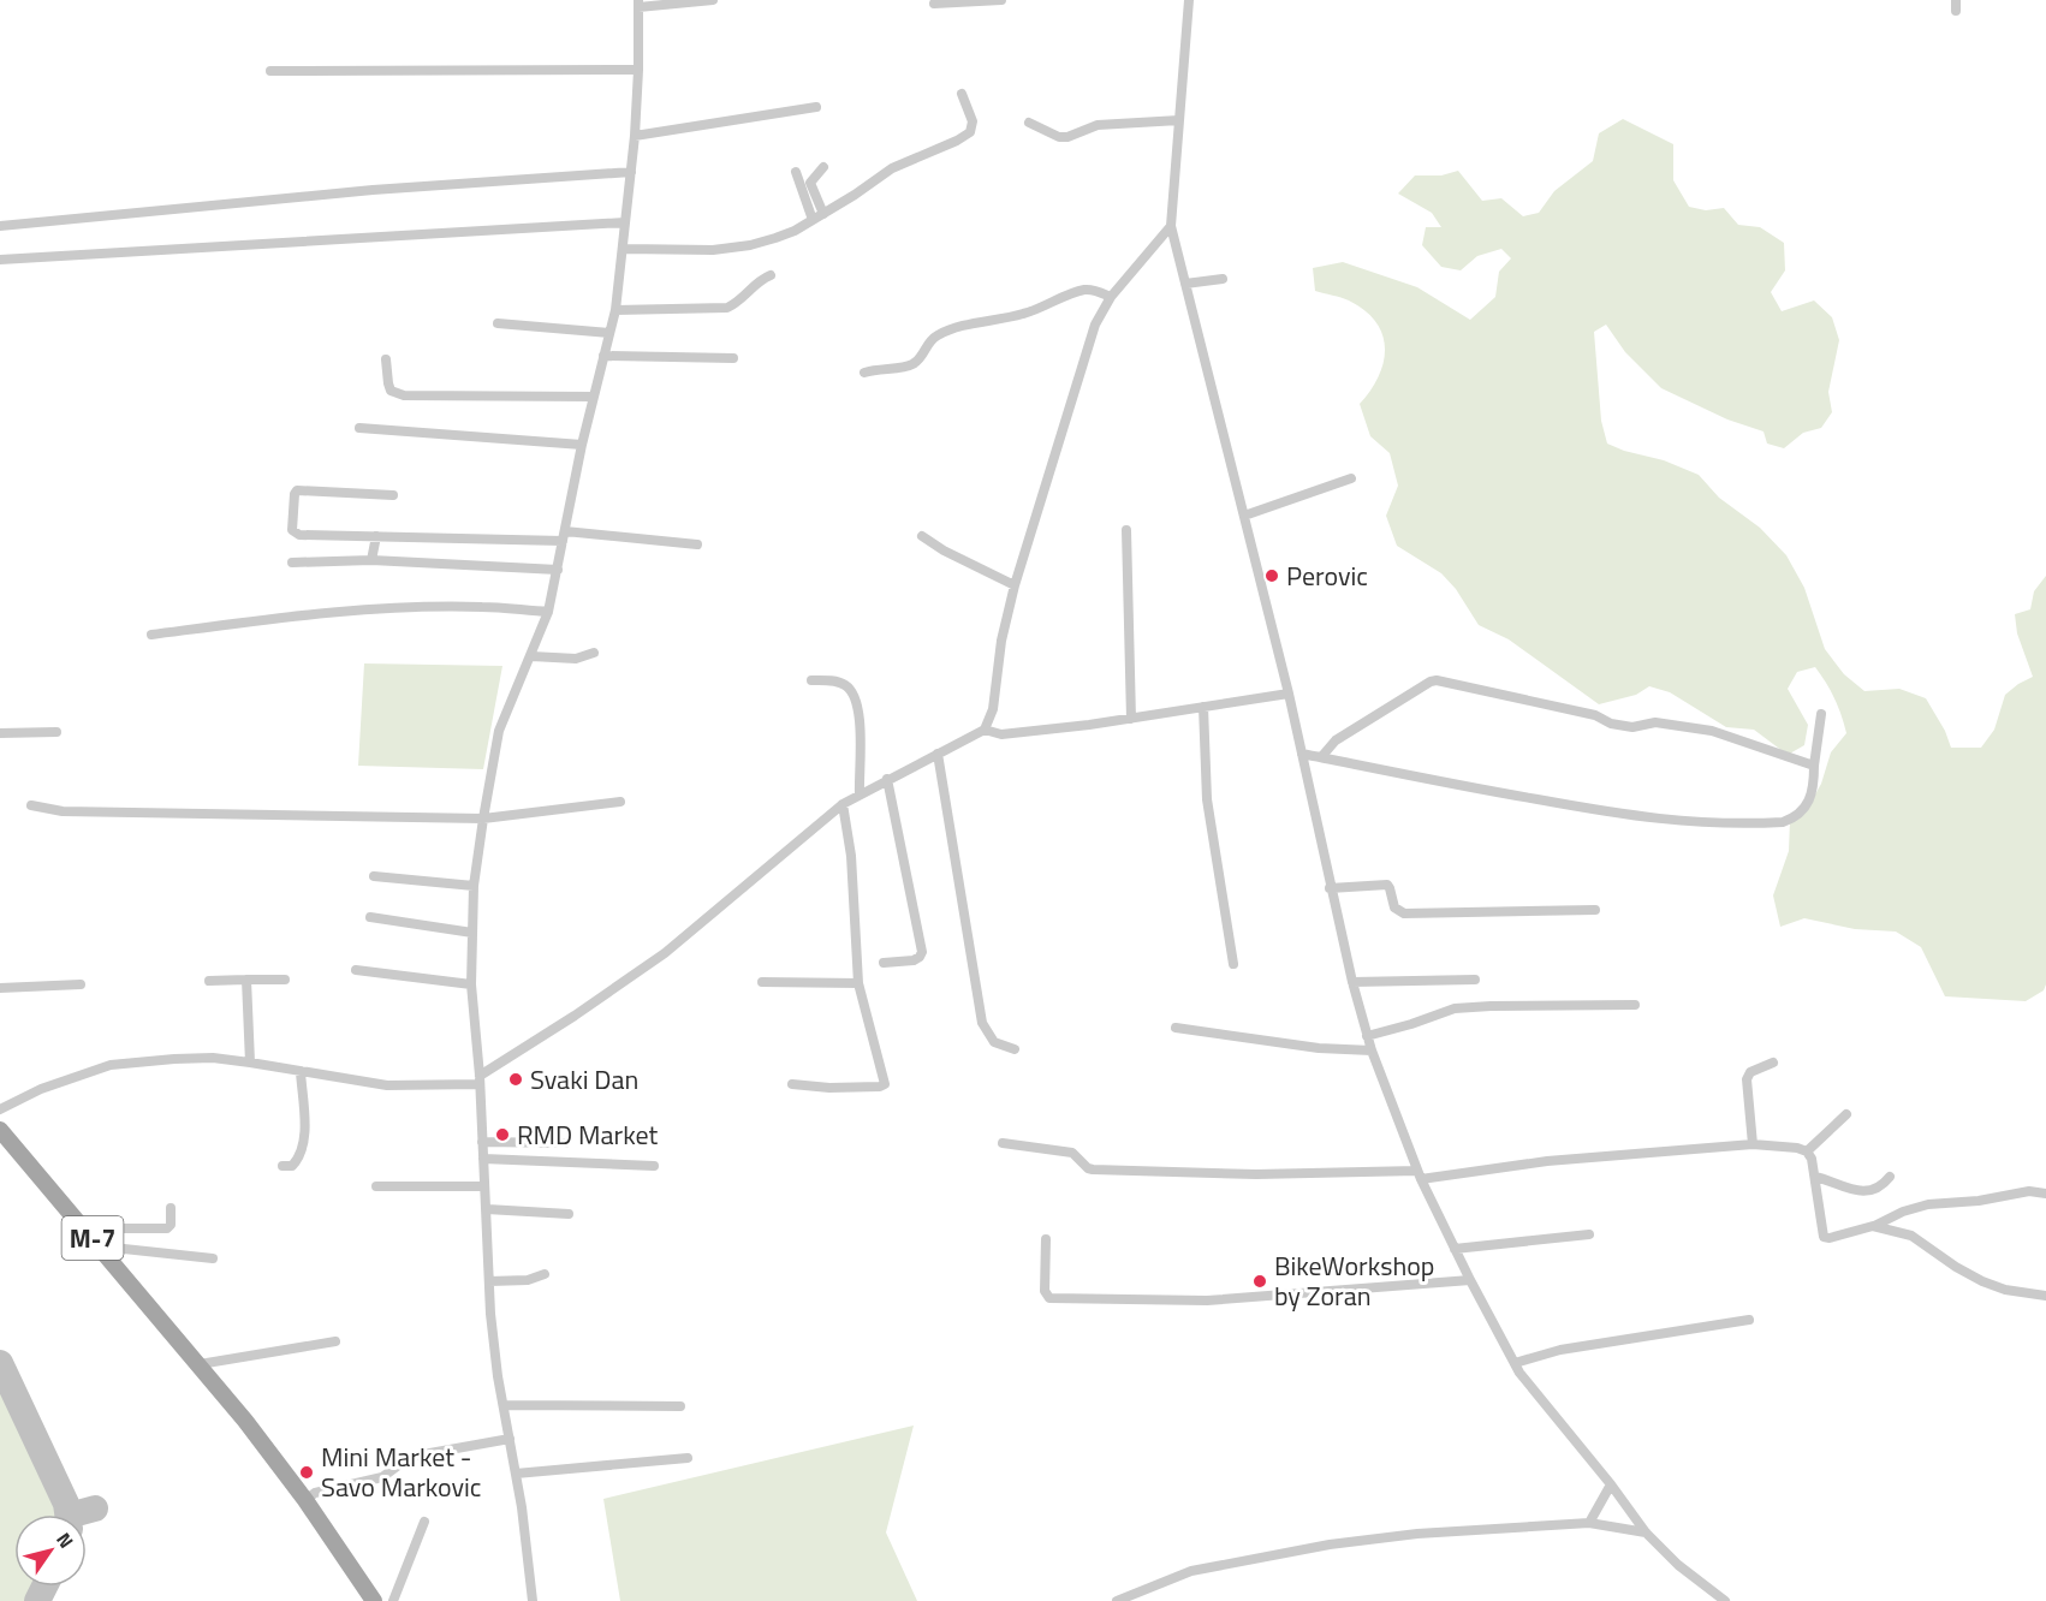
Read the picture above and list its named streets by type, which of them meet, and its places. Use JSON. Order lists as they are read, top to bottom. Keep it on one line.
{"streets":{"main road":["M-7"]},"places":["Perovic","Svaki Dan","RMD Market","BikeWorkshop by Zoran","Mini Market - Savo Markovic"],"north":"top right"}
